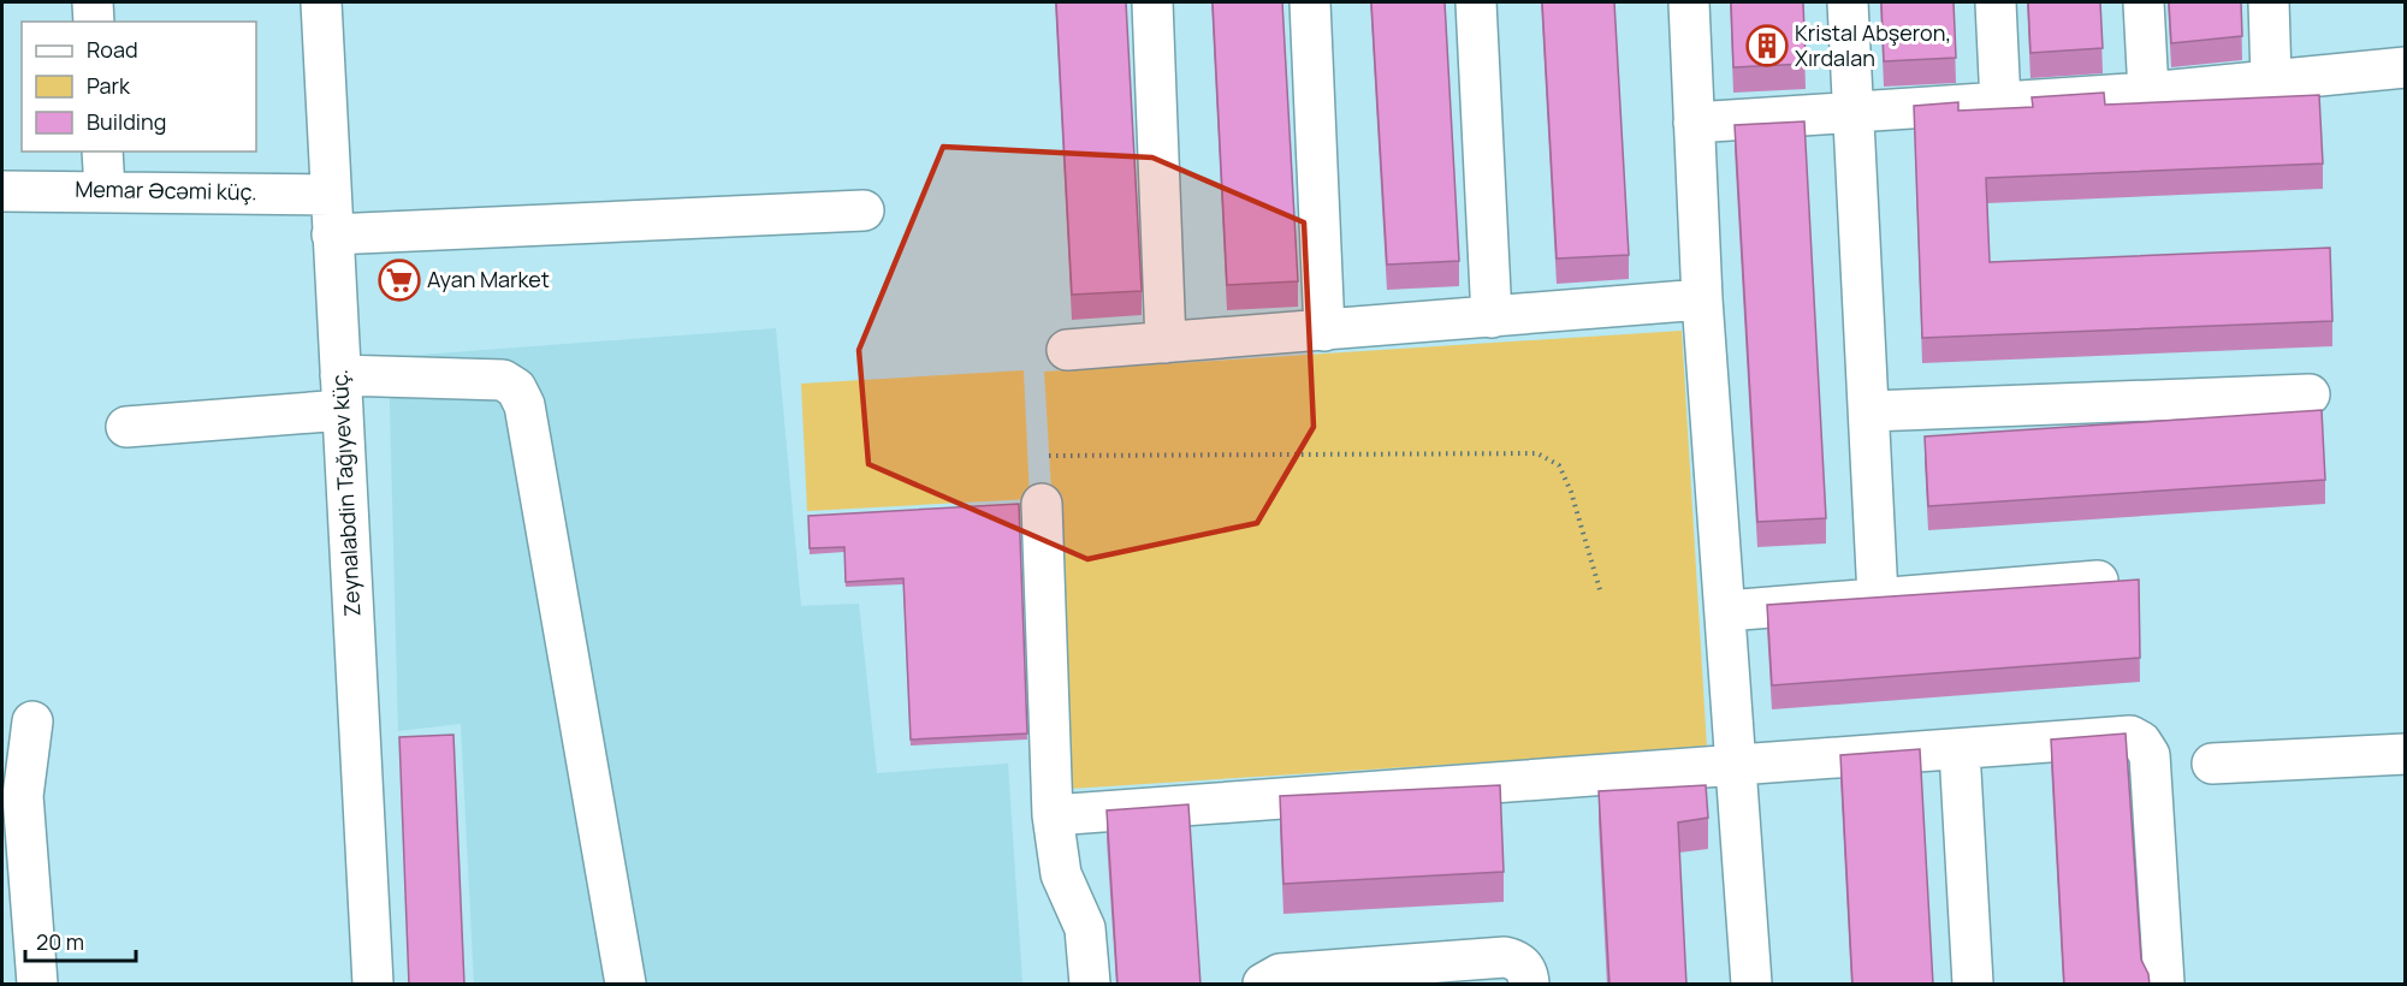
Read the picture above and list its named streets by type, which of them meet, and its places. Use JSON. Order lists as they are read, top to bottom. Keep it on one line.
{"streets":{"street":["Memar Əcəmi küç.","Zeynalabdin Tağıyev küç."]},"crossings":[["Memar Əcəmi küç.","Zeynalabdin Tağıyev küç."]],"places":{"building":["Kristal Abşeron, Xırdalan"],"supermarket":["Ayan Market"]},"legend":["Road","Park","Building"],"scale_bar":"20 m"}
